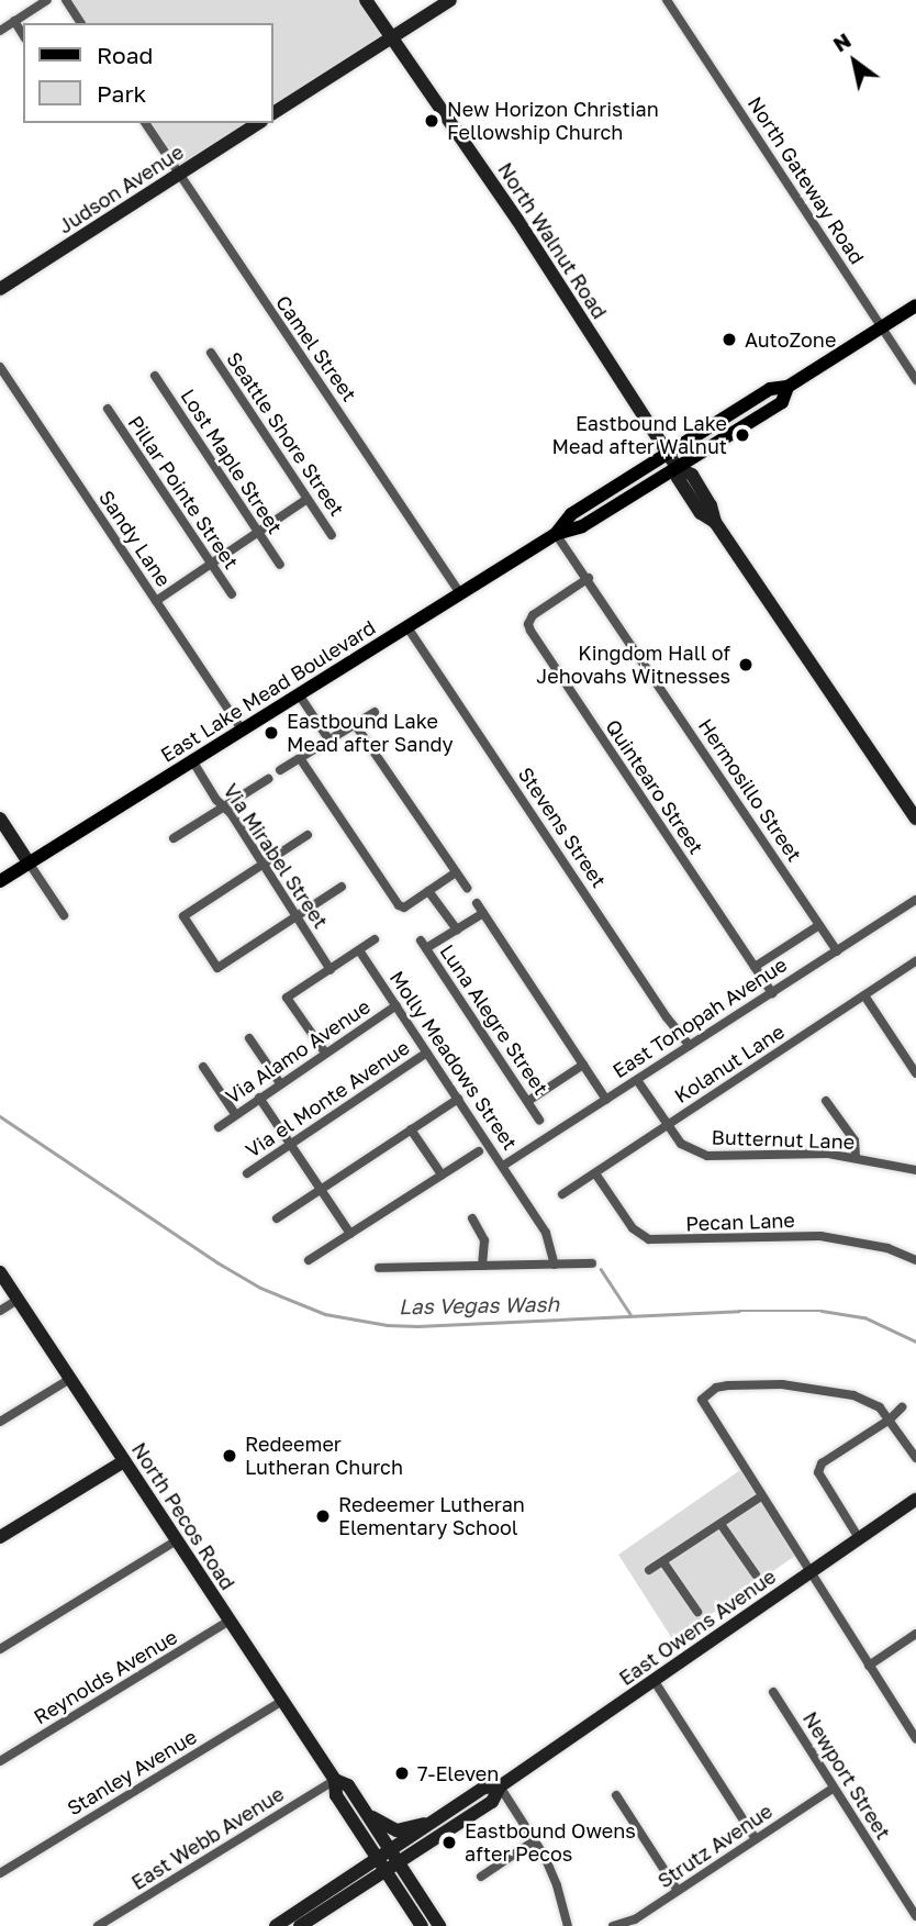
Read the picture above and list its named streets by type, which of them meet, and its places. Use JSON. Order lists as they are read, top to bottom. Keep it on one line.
{"streets":{"main road":["Judson Avenue","North Walnut Road","East Lake Mead Boulevard","North Pecos Road","East Owens Avenue"],"street":["North Gateway Road","Camel Street","Seattle Shore Street","Lost Maple Street","Pillar Pointe Street","Sandy Lane","Quintearo Street","Hermosillo Street","Stevens Street","Via Mirabel Street","East Tonopah Avenue","Luna Alegre Street","Via Alamo Avenue","Molly Meadows Street","Kolanut Lane","Via el Monte Avenue","Butternut Lane","Pecan Lane","Reynolds Avenue","Stanley Avenue","Newport Street","East Webb Avenue","Strutz Avenue"]},"crossings":[["North Gateway Road","East Lake Mead Boulevard"],["Judson Avenue","Camel Street"],["North Walnut Road","East Lake Mead Boulevard"],["Camel Street","East Lake Mead Boulevard"],["Sandy Lane","East Lake Mead Boulevard"],["East Lake Mead Boulevard","Hermosillo Street"],["East Lake Mead Boulevard","Stevens Street"],["East Lake Mead Boulevard","Via Mirabel Street"],["Quintearo Street","Hermosillo Street"],["Quintearo Street","East Tonopah Avenue"],["Hermosillo Street","East Tonopah Avenue"],["Stevens Street","East Tonopah Avenue"],["East Tonopah Avenue","Molly Meadows Street"],["East Tonopah Avenue","Butternut Lane"],["Via Alamo Avenue","Molly Meadows Street"],["Molly Meadows Street","Via el Monte Avenue"],["Kolanut Lane","Butternut Lane"],["Kolanut Lane","Pecan Lane"],["North Pecos Road","East Owens Avenue"],["North Pecos Road","Reynolds Avenue"],["North Pecos Road","Stanley Avenue"],["North Pecos Road","East Webb Avenue"],["Newport Street","Strutz Avenue"]],"water":["Las Vegas Wash"],"places":["New Horizon Christian Fellowship Church","AutoZone","Eastbound Lake Mead after Walnut","Kingdom Hall of Jehovahs Witnesses","Eastbound Lake Mead after Sandy","Redeemer Lutheran Church","Redeemer Lutheran Elementary School","7-Eleven","Eastbound Owens after Pecos"],"legend":["Road","Park"],"north":"top left"}
